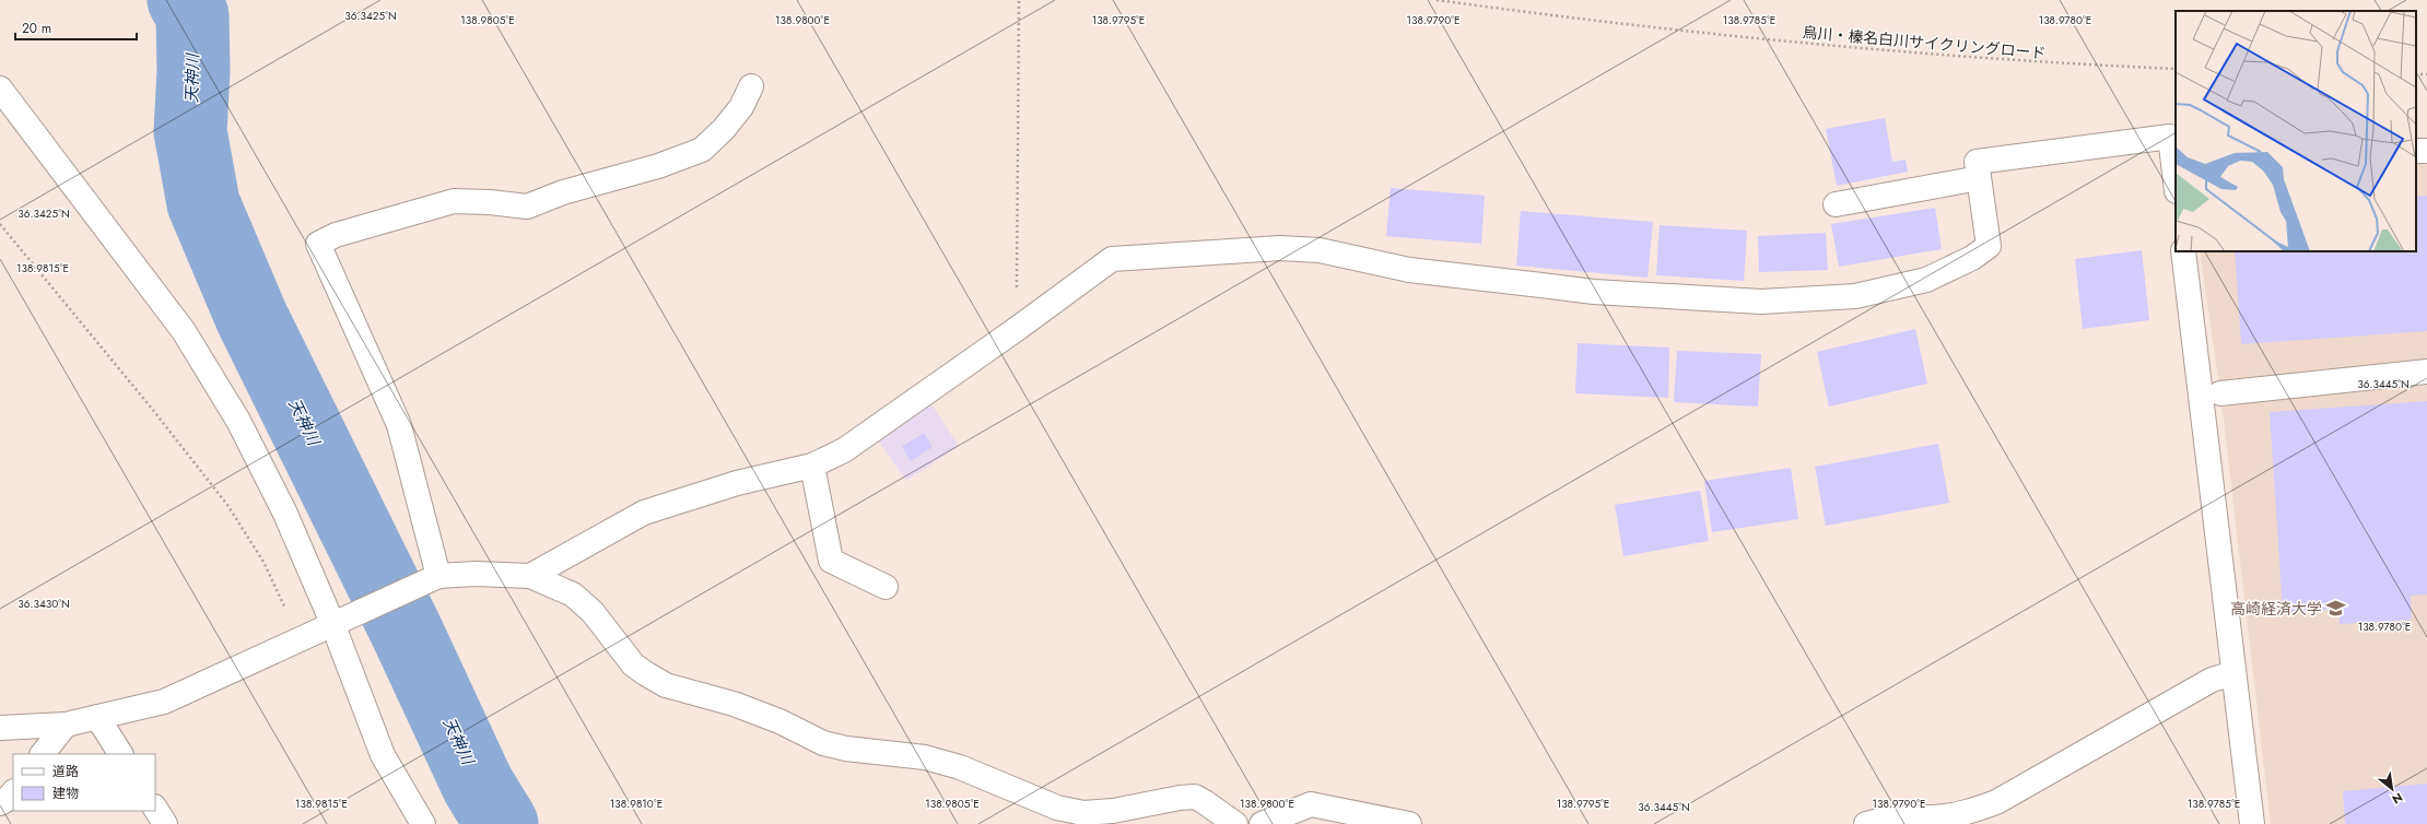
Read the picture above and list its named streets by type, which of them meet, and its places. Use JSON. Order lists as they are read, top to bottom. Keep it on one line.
{"streets":{"path":["烏川・榛名白川サイクリングロード"]},"water":["天神川"],"places":{"school or university":["高崎経済大学"]},"legend":["道路","建物"],"scale_bar":"20 m","north":"bottom right","coordinates":["36.3425°N","138.9805°E","138.9800°E","138.9795°E","138.9790°E","138.9785°E","138.9780°E","138.9815°E","36.3445°N","36.3430°N","138.9810°E"]}
